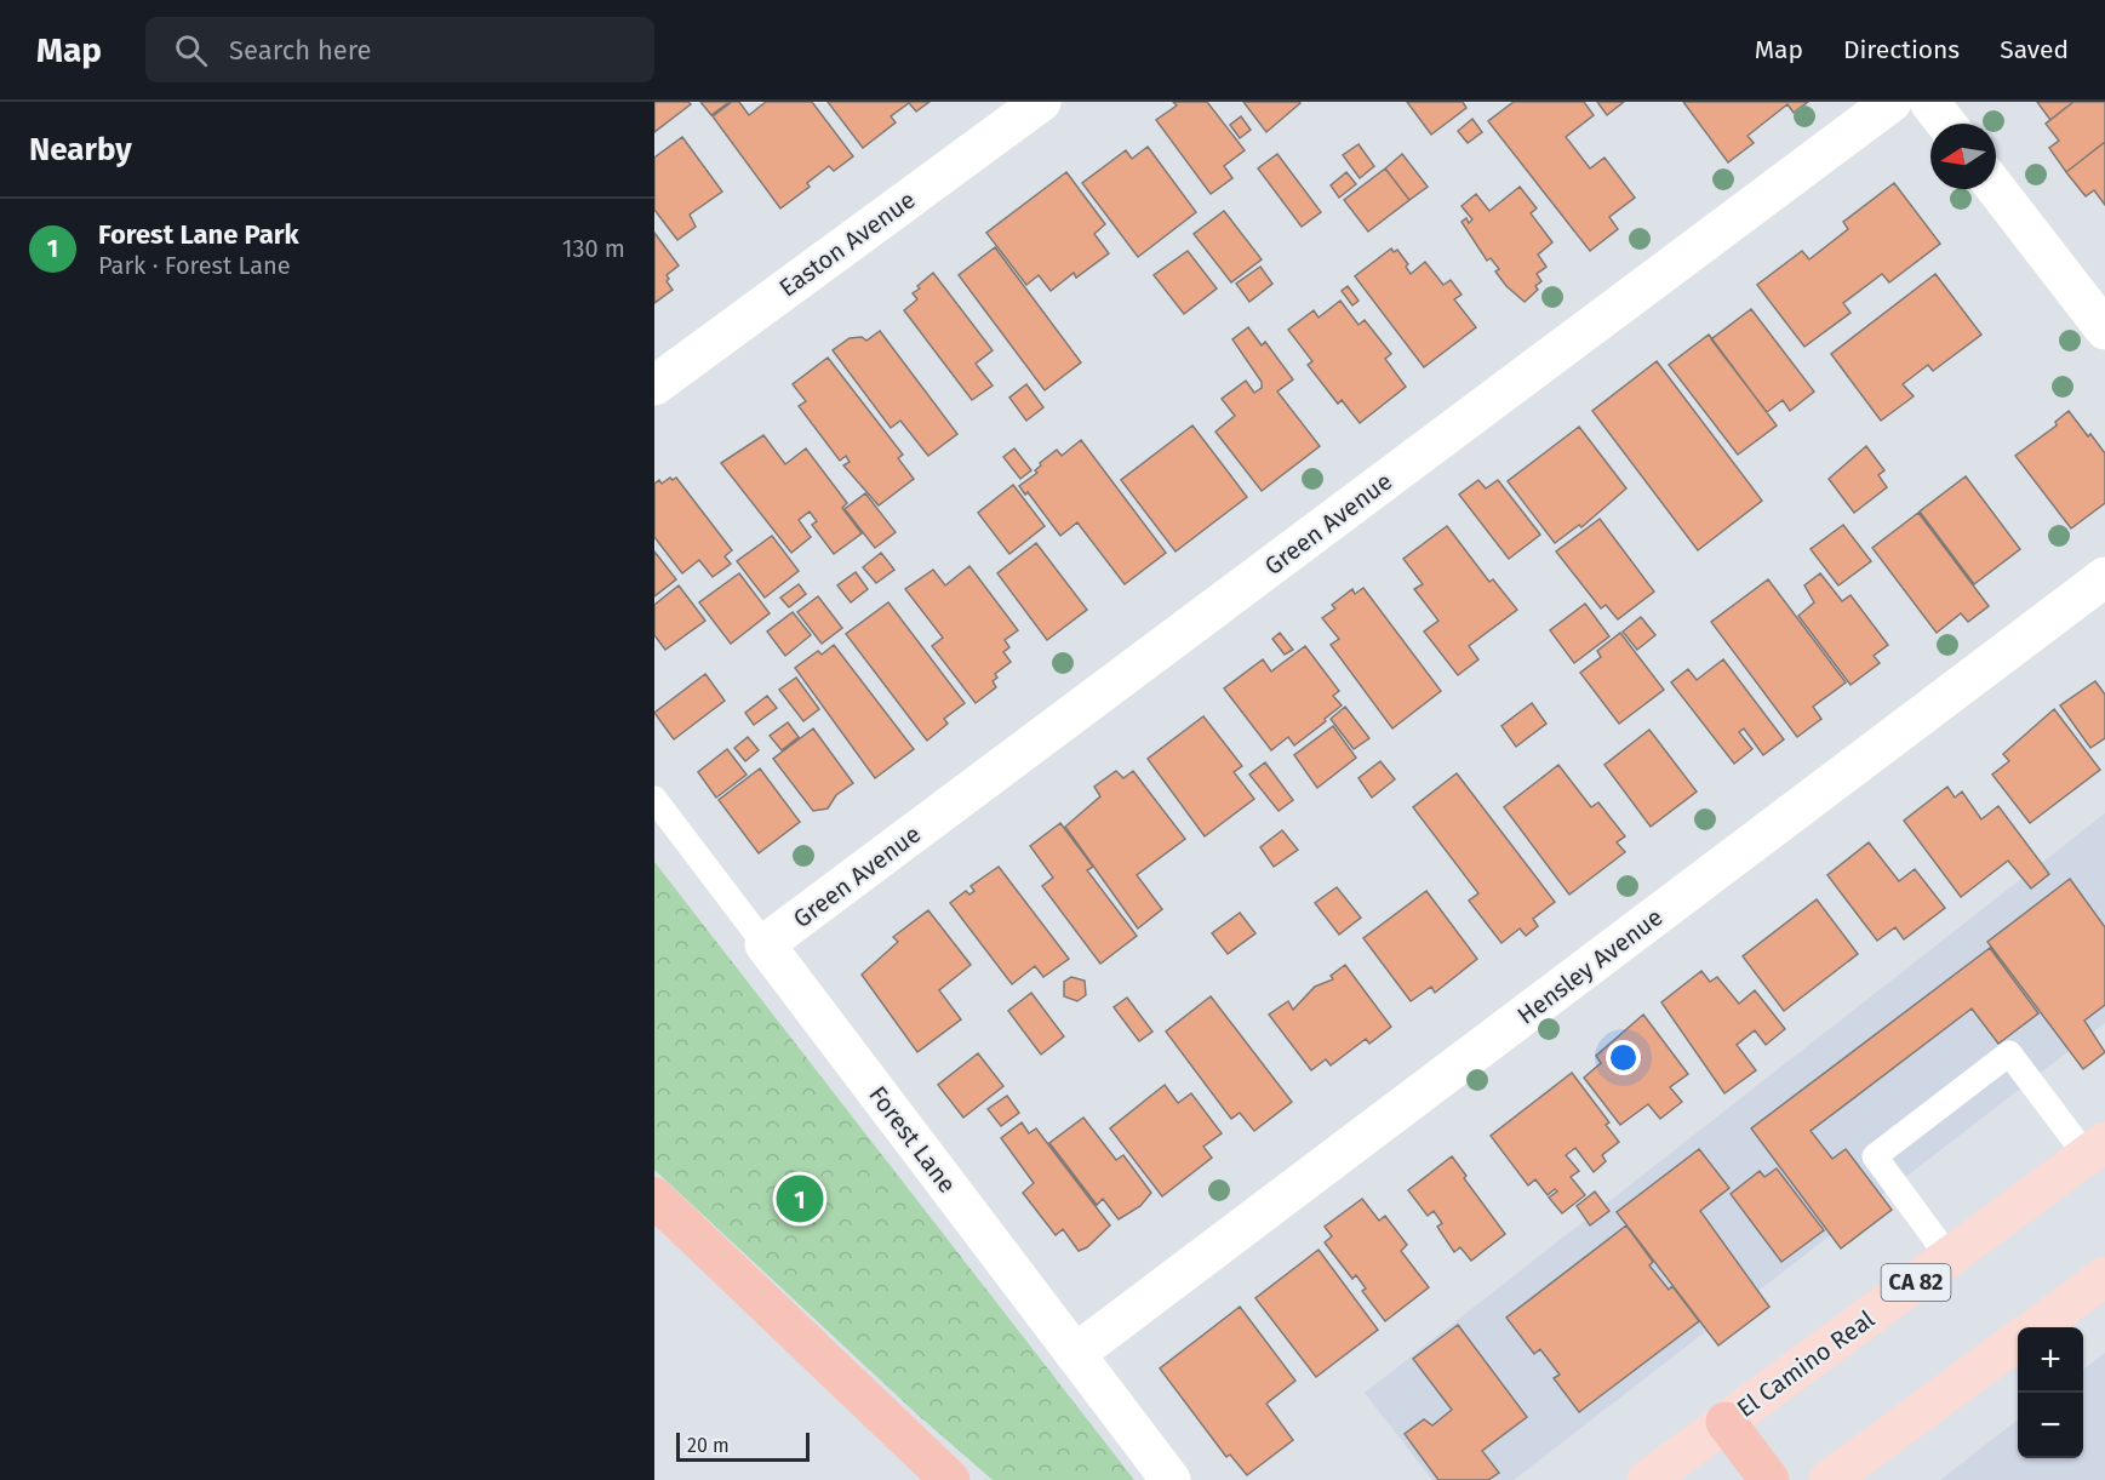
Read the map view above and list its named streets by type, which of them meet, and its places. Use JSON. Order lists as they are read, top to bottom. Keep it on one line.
{"streets":{"main road":["CA 82","El Camino Real"],"street":["Easton Avenue","Green Avenue","Hensley Avenue","Forest Lane"]},"crossings":[["Green Avenue","Forest Lane"],["Hensley Avenue","Forest Lane"]],"scale_bar":"20 m","north":"left","page":{"header":"Map","search":"Search here","nav":["Map","Directions","Saved"],"heading":"Nearby","list":[{"mark":"1","name":"Forest Lane Park","note":"Park · Forest Lane","value":"130 m"}],"pins":"1","map_buttons":["+","−"],"scale":"20 m"}}
